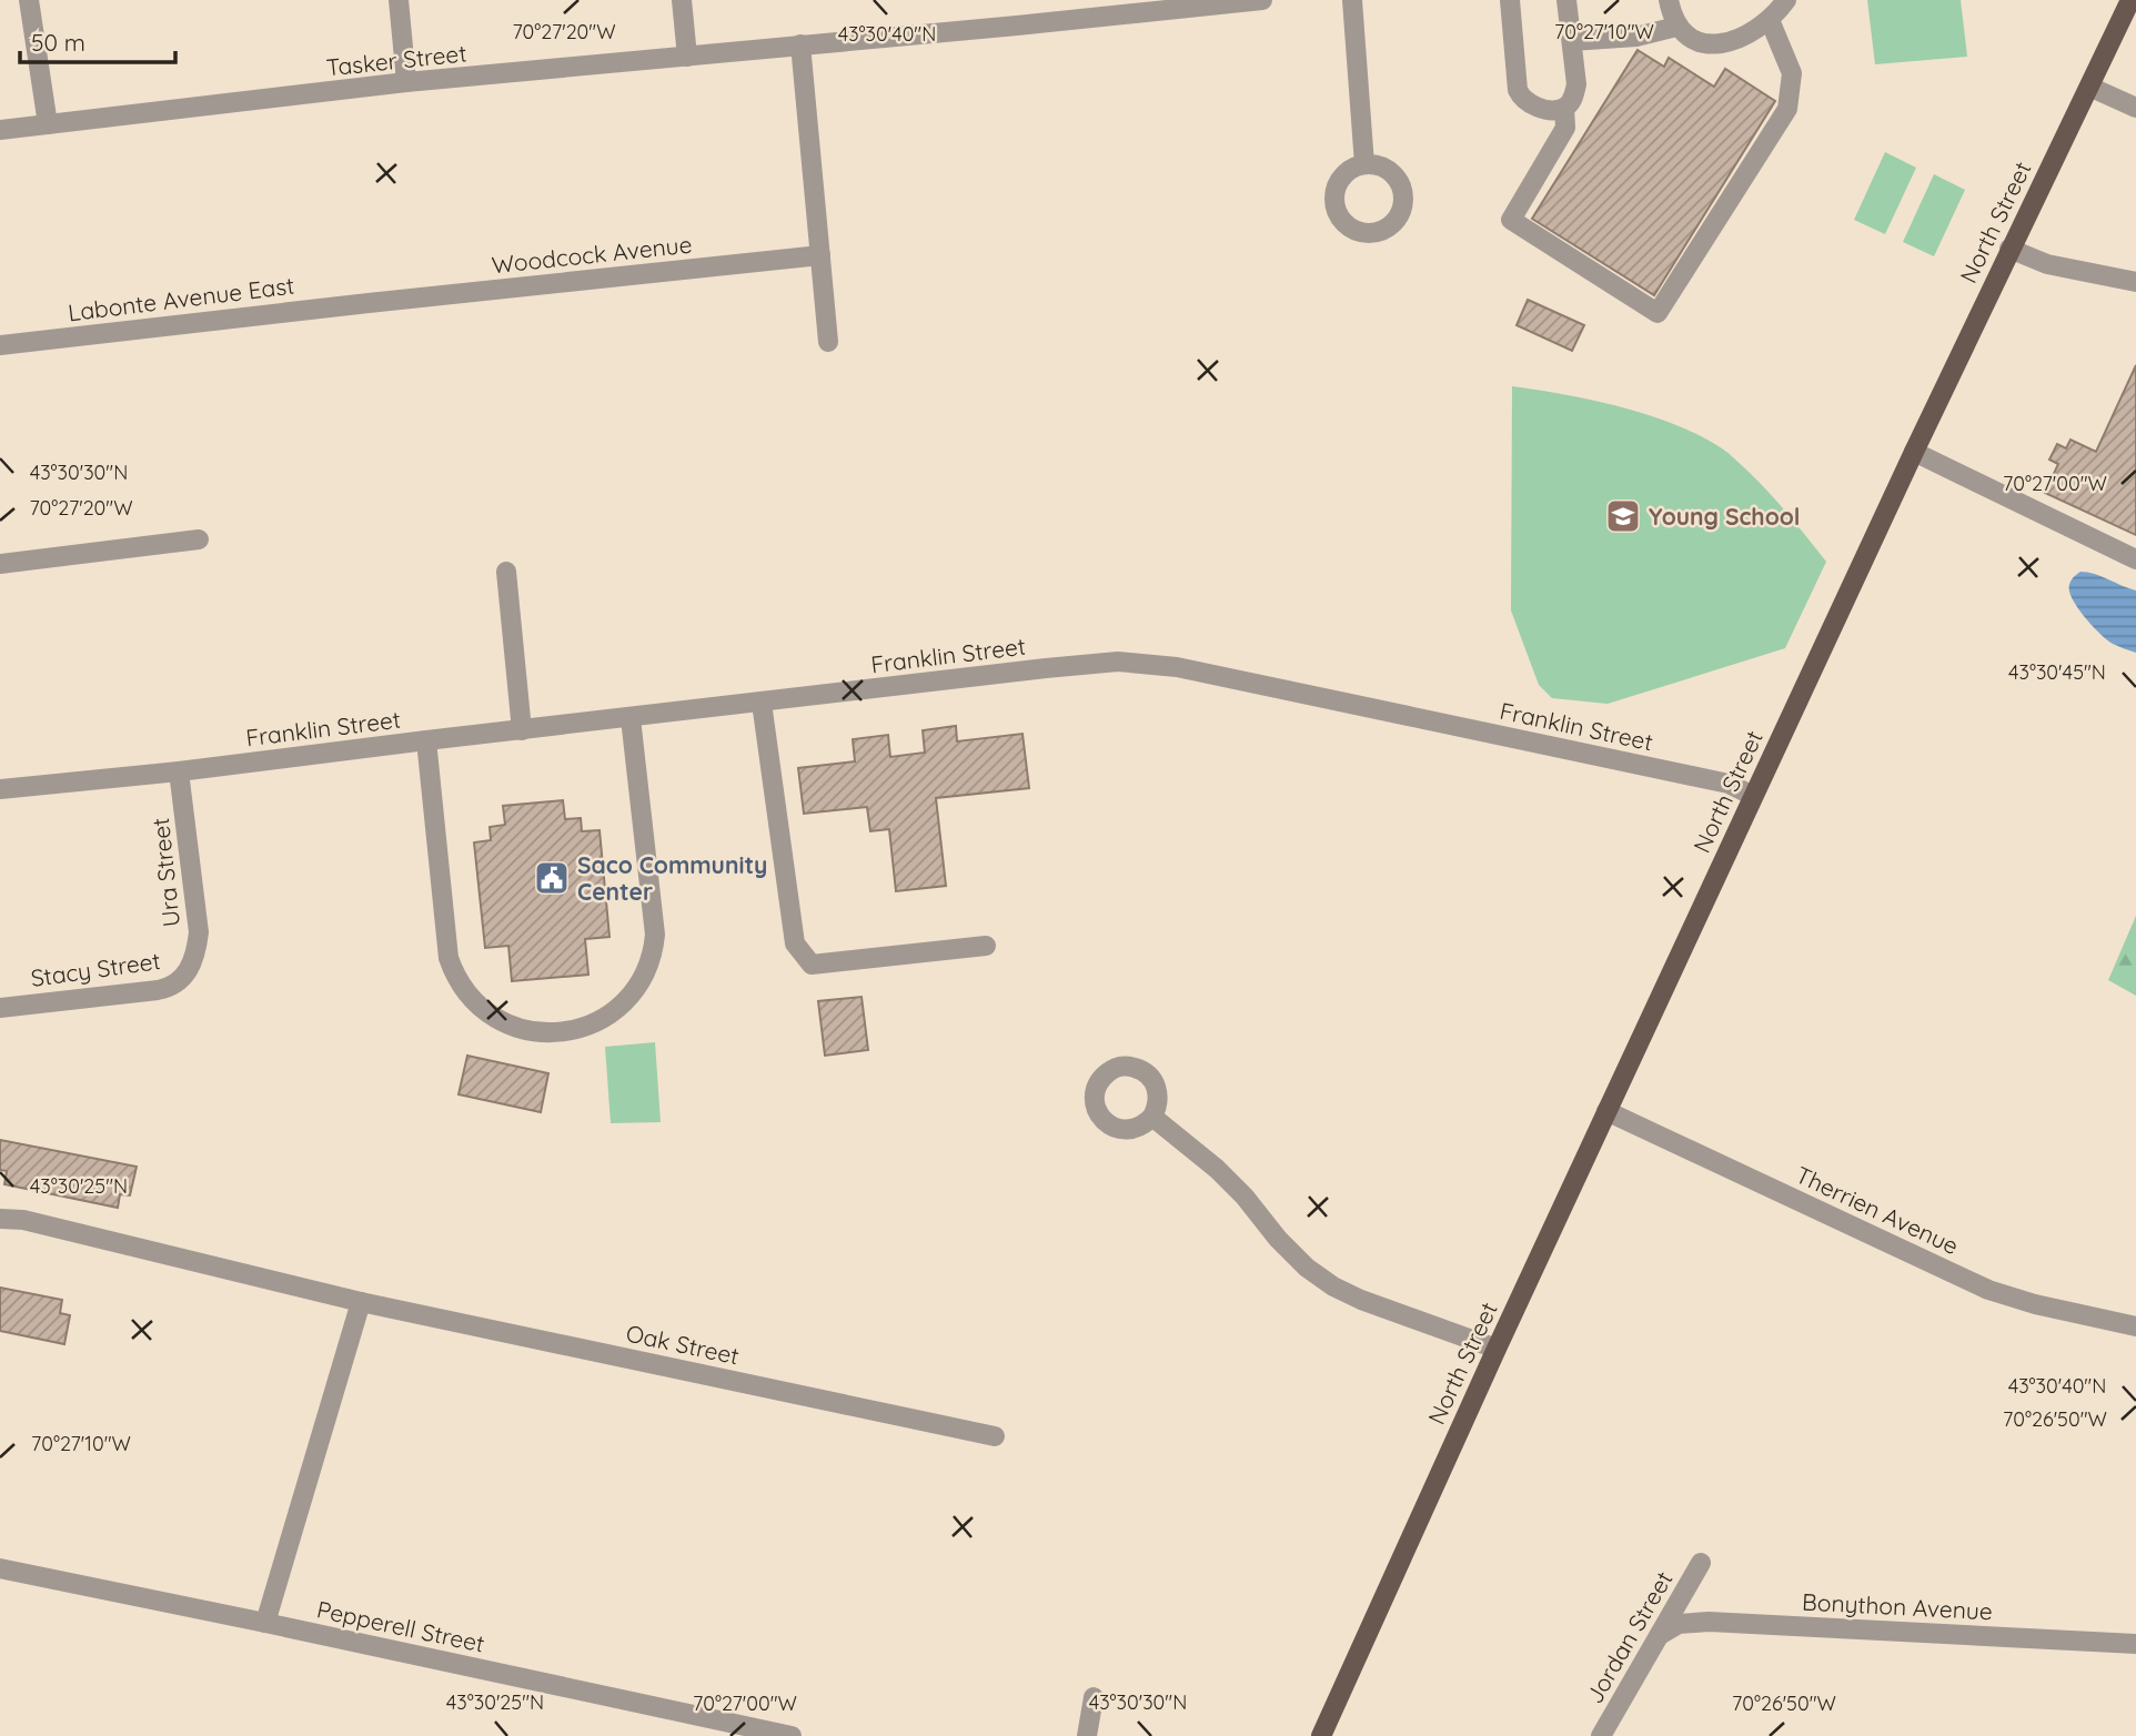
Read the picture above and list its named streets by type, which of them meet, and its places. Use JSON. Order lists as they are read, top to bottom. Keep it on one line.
{"streets":{"main road":["North Street"],"street":["Tasker Street","Woodcock Avenue","Labonte Avenue East","Franklin Street","Ura Street","Stacy Street","Therrien Avenue","Oak Street","Bonython Avenue","Pepperell Street","Jordan Street"]},"crossings":[["North Street","Franklin Street"],["North Street","Therrien Avenue"],["Woodcock Avenue","Labonte Avenue East"],["Franklin Street","Ura Street"],["Ura Street","Stacy Street"],["Bonython Avenue","Jordan Street"]],"places":{"school or university":["Young School"],"public building":["Saco Community Center"]},"scale_bar":"50 m","coordinates":["70°27'20\"W","70°27'10\"W","43°30'40\"N","43°30'30\"N","70°27'00\"W","43°30'45\"N","43°30'25\"N","70°26'50\"W"]}
